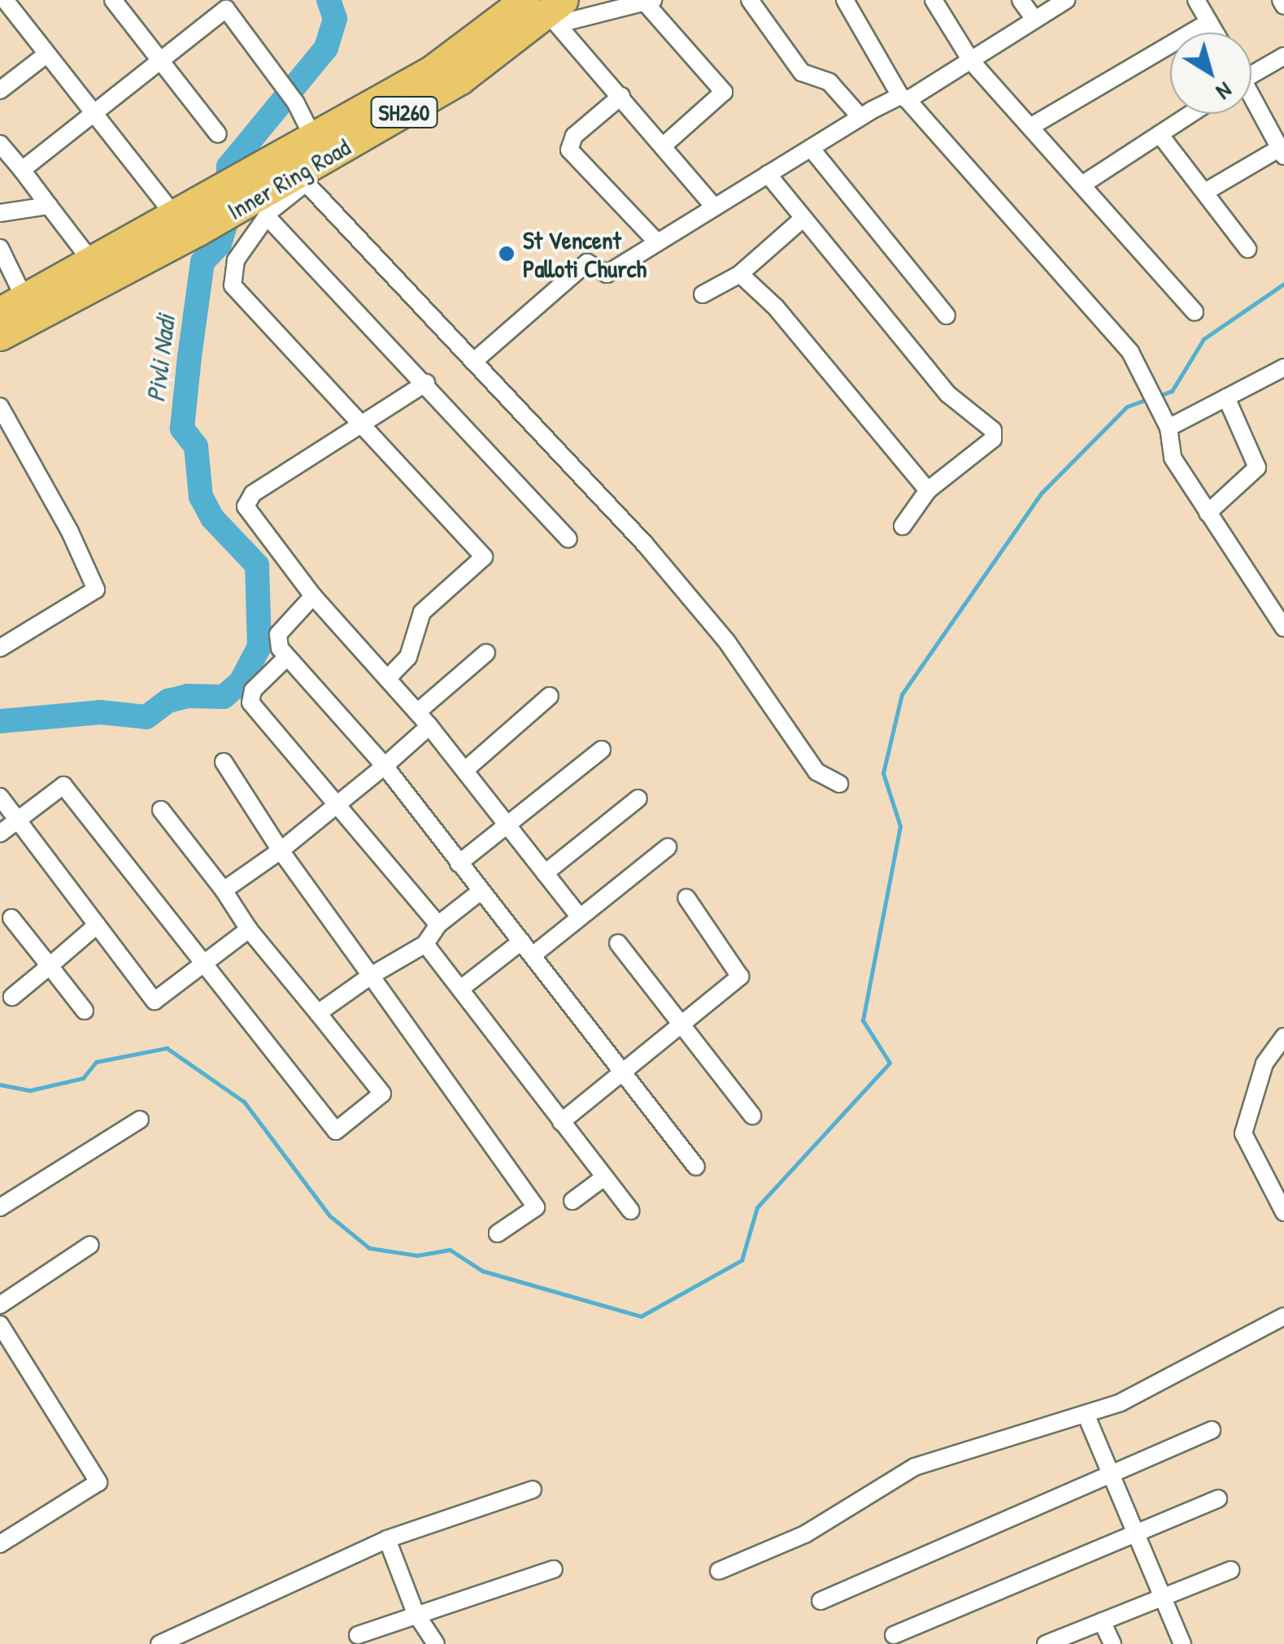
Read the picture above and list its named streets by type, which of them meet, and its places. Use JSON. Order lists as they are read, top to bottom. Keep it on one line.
{"streets":{"highway":["SH260","Inner Ring Road"]},"water":["Pivli Nadi"],"places":["St Vencent Palloti Church"],"north":"bottom right"}
